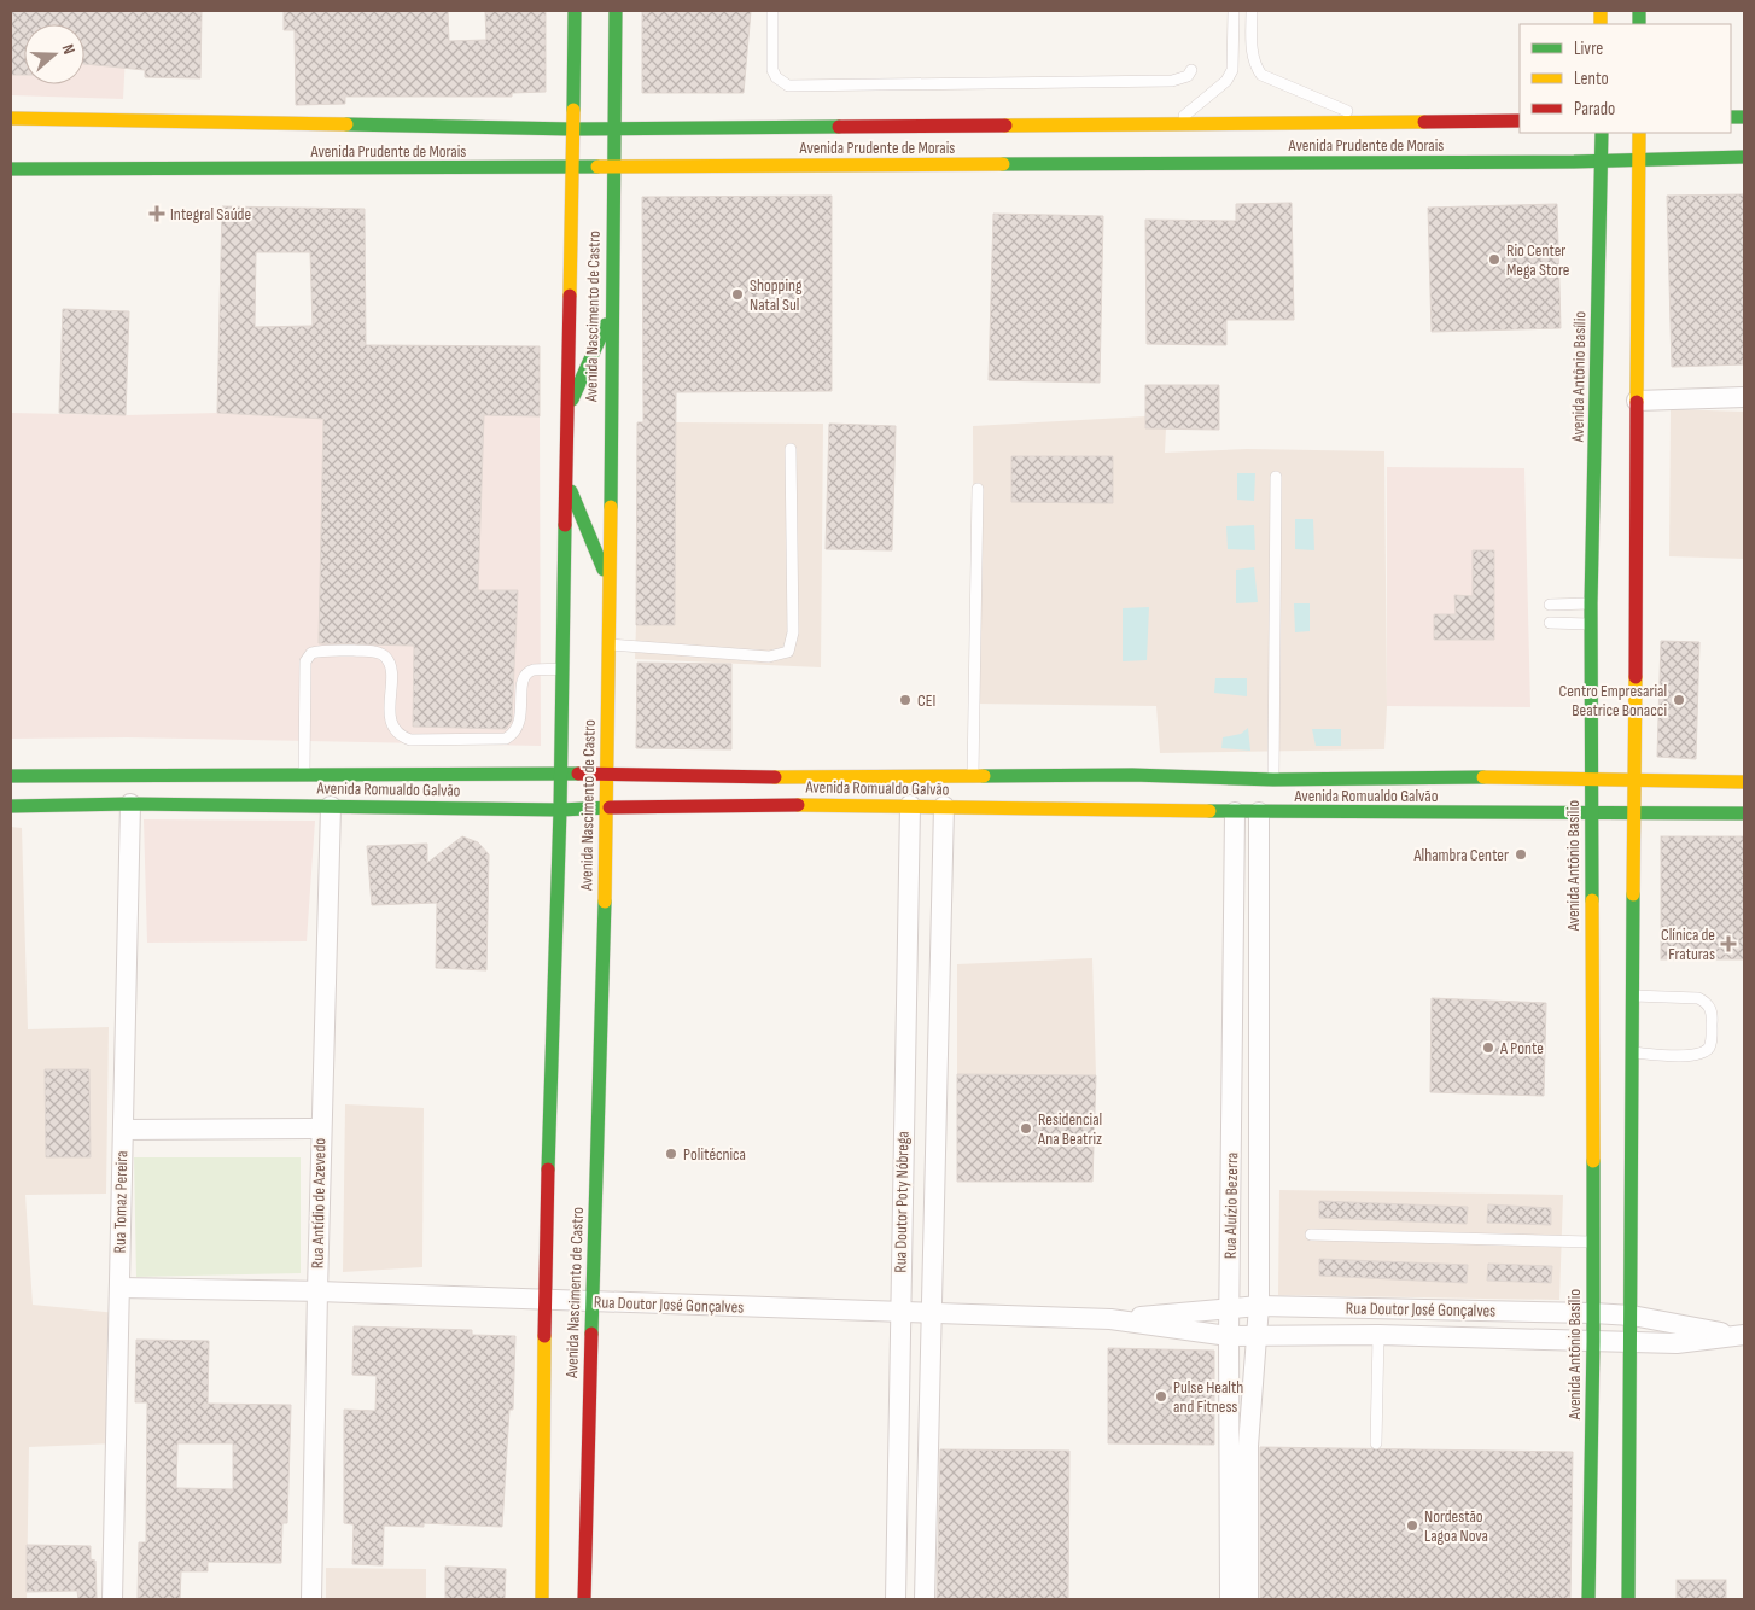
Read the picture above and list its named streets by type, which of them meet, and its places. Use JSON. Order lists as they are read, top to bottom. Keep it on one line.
{"streets":{"main road":["Avenida Prudente de Morais","Avenida Nascimento de Castro","Avenida Antônio Basílio","Avenida Romualdo Galvão"],"street":["Rua Tomaz Pereira","Rua Doutor Poty Nóbrega","Rua Antídio de Azevedo","Rua Aluízio Bezerra","Rua Doutor José Gonçalves"]},"crossings":[["Avenida Prudente de Morais","Avenida Nascimento de Castro"],["Avenida Prudente de Morais","Avenida Antônio Basílio"],["Avenida Nascimento de Castro","Avenida Romualdo Galvão"],["Avenida Nascimento de Castro","Rua Doutor José Gonçalves"],["Avenida Antônio Basílio","Avenida Romualdo Galvão"],["Avenida Antônio Basílio","Rua Doutor José Gonçalves"],["Avenida Romualdo Galvão","Rua Tomaz Pereira"],["Avenida Romualdo Galvão","Rua Doutor Poty Nóbrega"],["Avenida Romualdo Galvão","Rua Antídio de Azevedo"],["Avenida Romualdo Galvão","Rua Aluízio Bezerra"],["Rua Tomaz Pereira","Rua Doutor José Gonçalves"],["Rua Doutor Poty Nóbrega","Rua Doutor José Gonçalves"],["Rua Antídio de Azevedo","Rua Doutor José Gonçalves"],["Rua Aluízio Bezerra","Rua Doutor José Gonçalves"]],"places":{"health":["Integral Saúde","Clínica de Fraturas"],"other":["Rio Center Mega Store","Shopping Natal Sul","CEI","Centro Empresarial Beatrice Bonacci","Alhambra Center","A Ponte","Residencial Ana Beatriz","Politécnica","Pulse Health and Fitness","Nordestão Lagoa Nova"]},"legend":["Livre","Lento","Parado"],"north":"right"}
